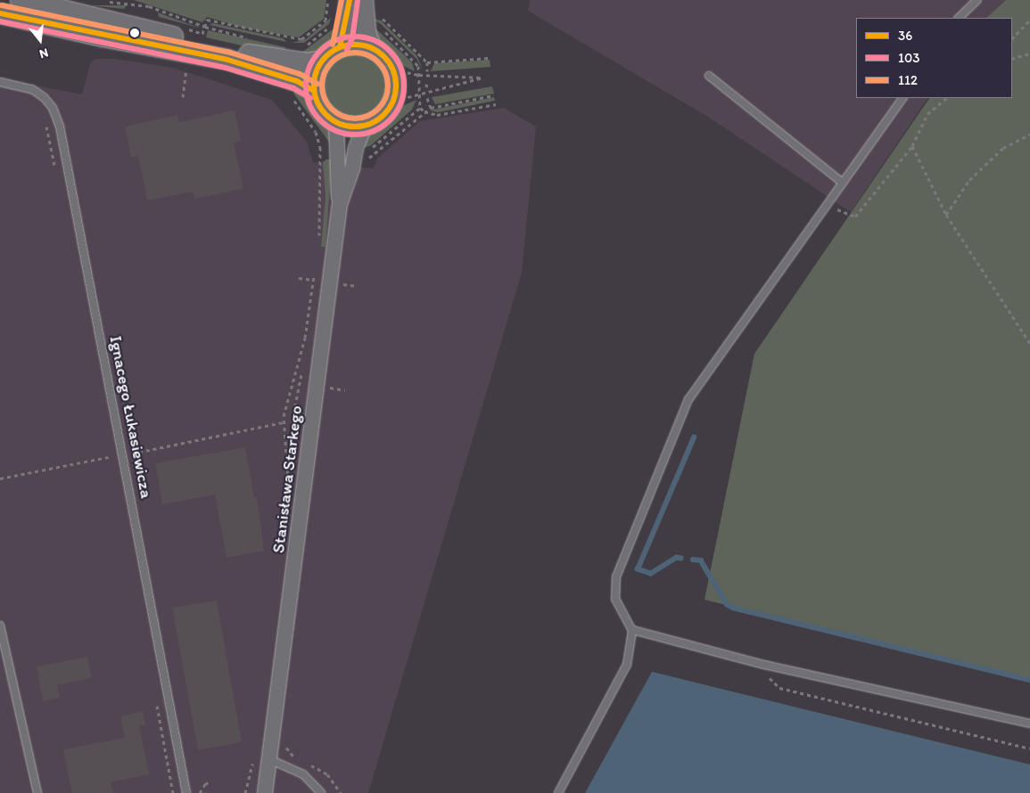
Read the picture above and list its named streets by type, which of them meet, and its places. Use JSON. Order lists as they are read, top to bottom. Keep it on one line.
{"streets":{"street":["Stanisława Starkego"],"lane":["Ignacego Łukasiewicza"]},"lines":["transit line 36","transit line 112","transit line 103"],"legend":["36","103","112"],"north":"bottom"}
